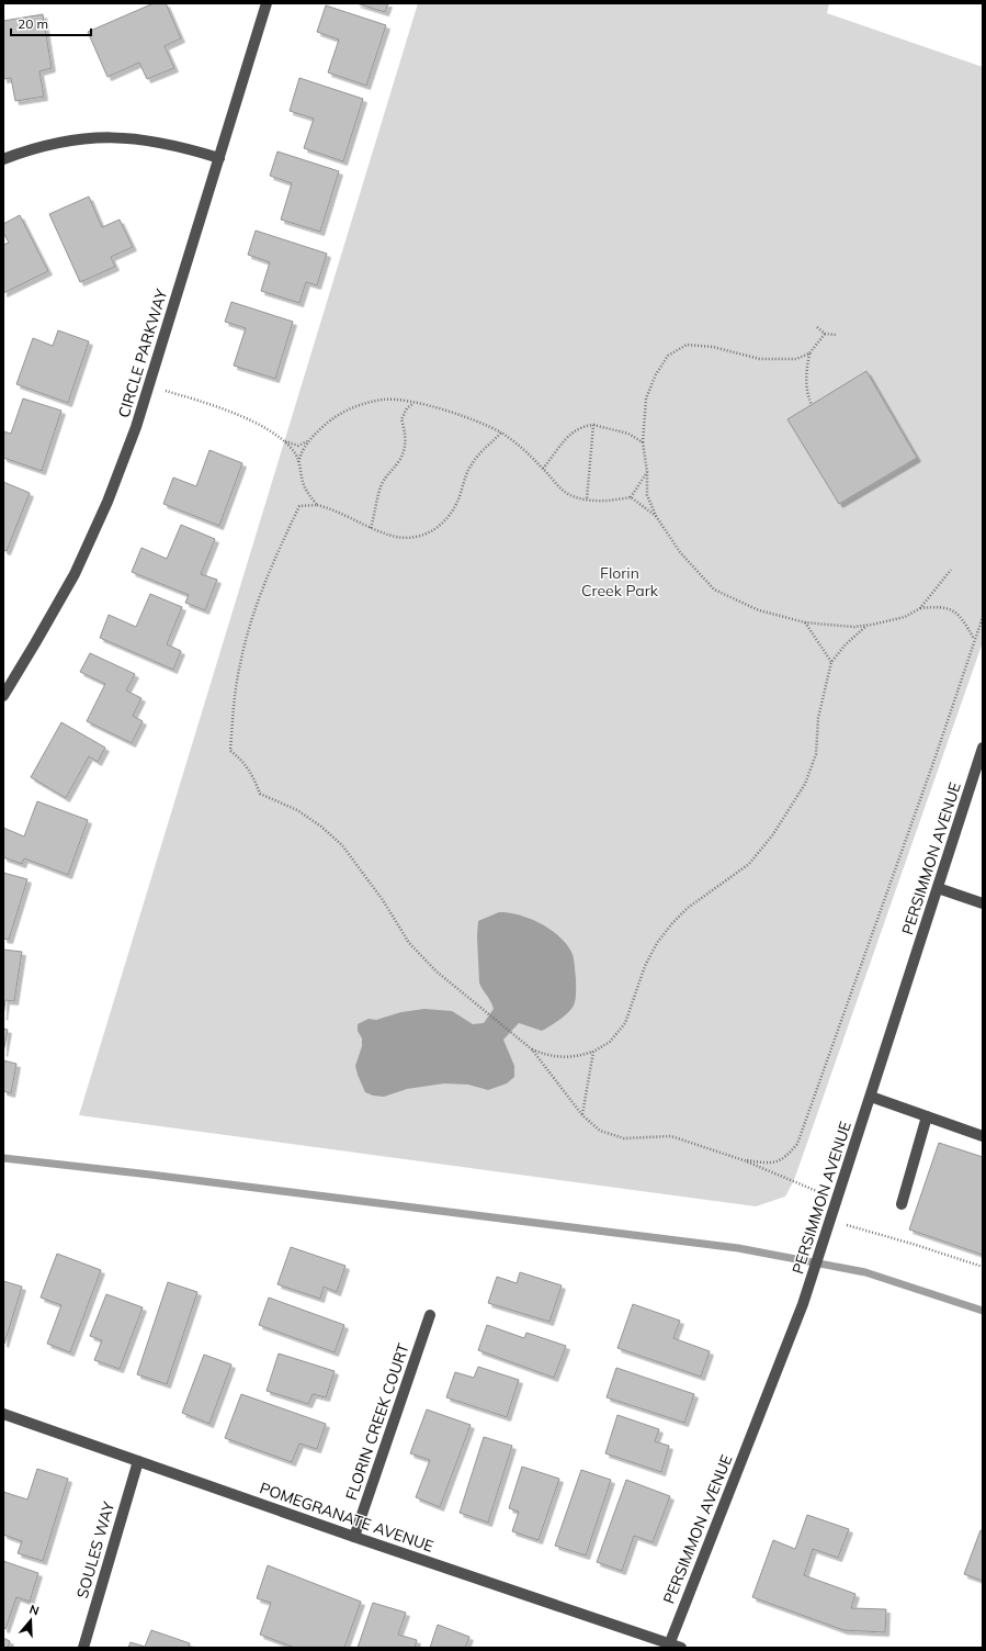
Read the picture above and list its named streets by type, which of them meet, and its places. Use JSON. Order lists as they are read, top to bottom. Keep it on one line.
{"streets":{"street":["CIRCLE PARKWAY","PERSIMMON AVENUE","FLORIN CREEK COURT","POMEGRANATE AVENUE","SOULES WAY"]},"crossings":[["PERSIMMON AVENUE","POMEGRANATE AVENUE"],["FLORIN CREEK COURT","POMEGRANATE AVENUE"],["POMEGRANATE AVENUE","SOULES WAY"]],"parks":["Florin Creek Park"],"scale_bar":"20 m","north":"top"}
